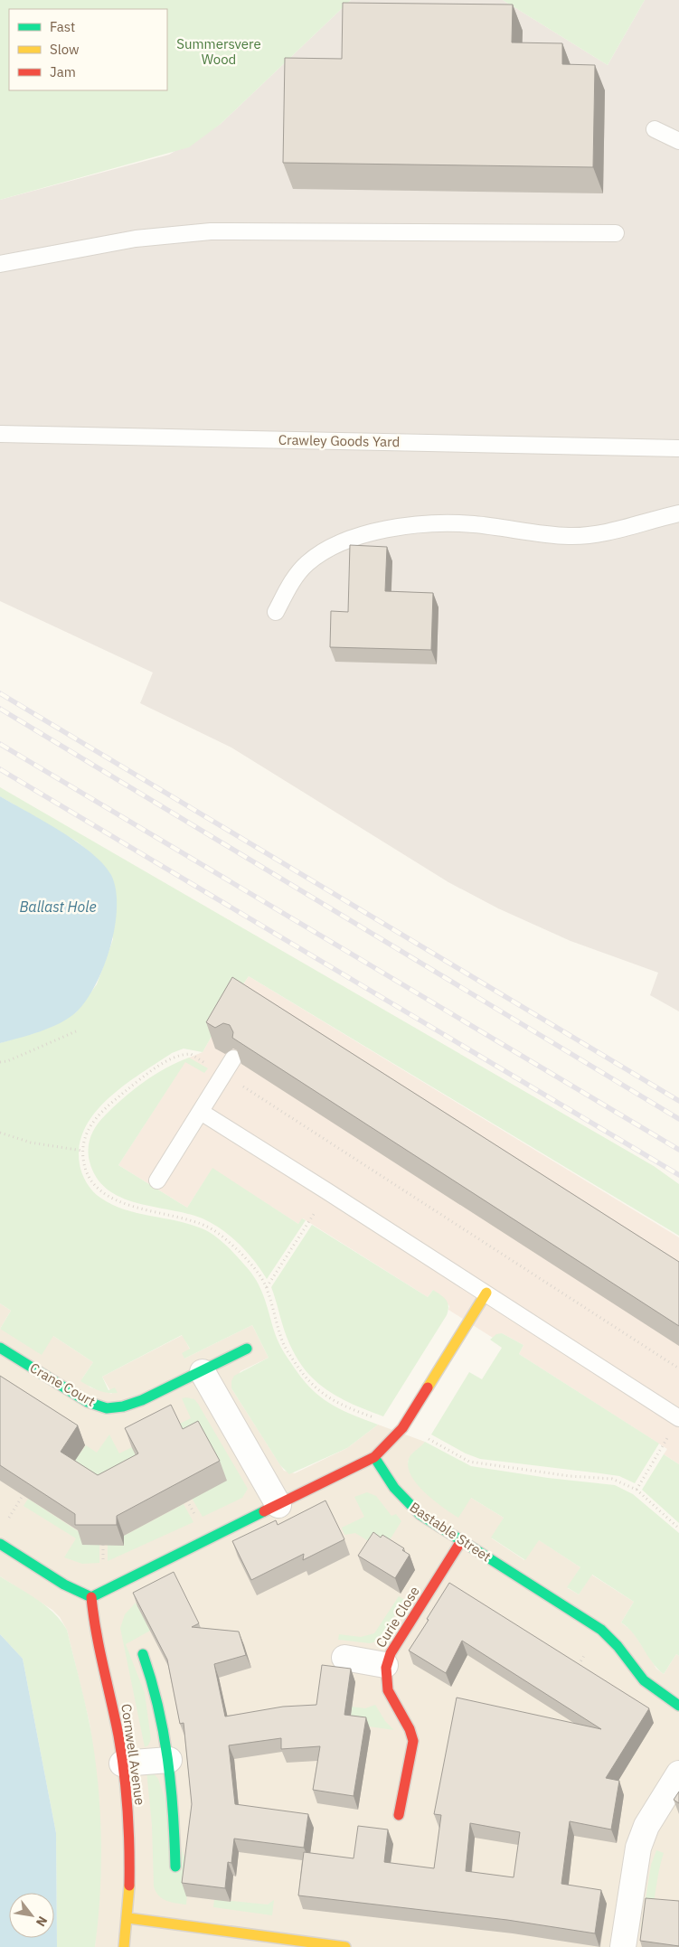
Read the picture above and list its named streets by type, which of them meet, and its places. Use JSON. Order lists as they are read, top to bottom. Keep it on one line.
{"streets":{"street":["Crane Court","Bastable Street","Curie Close","Cornwell Avenue"],"lane":["Crawley Goods Yard"]},"crossings":[["Bastable Street","Curie Close"]],"water":["Ballast Hole"],"parks":["Summersvere Wood"],"legend":["Fast","Slow","Jam"],"north":"bottom right"}
